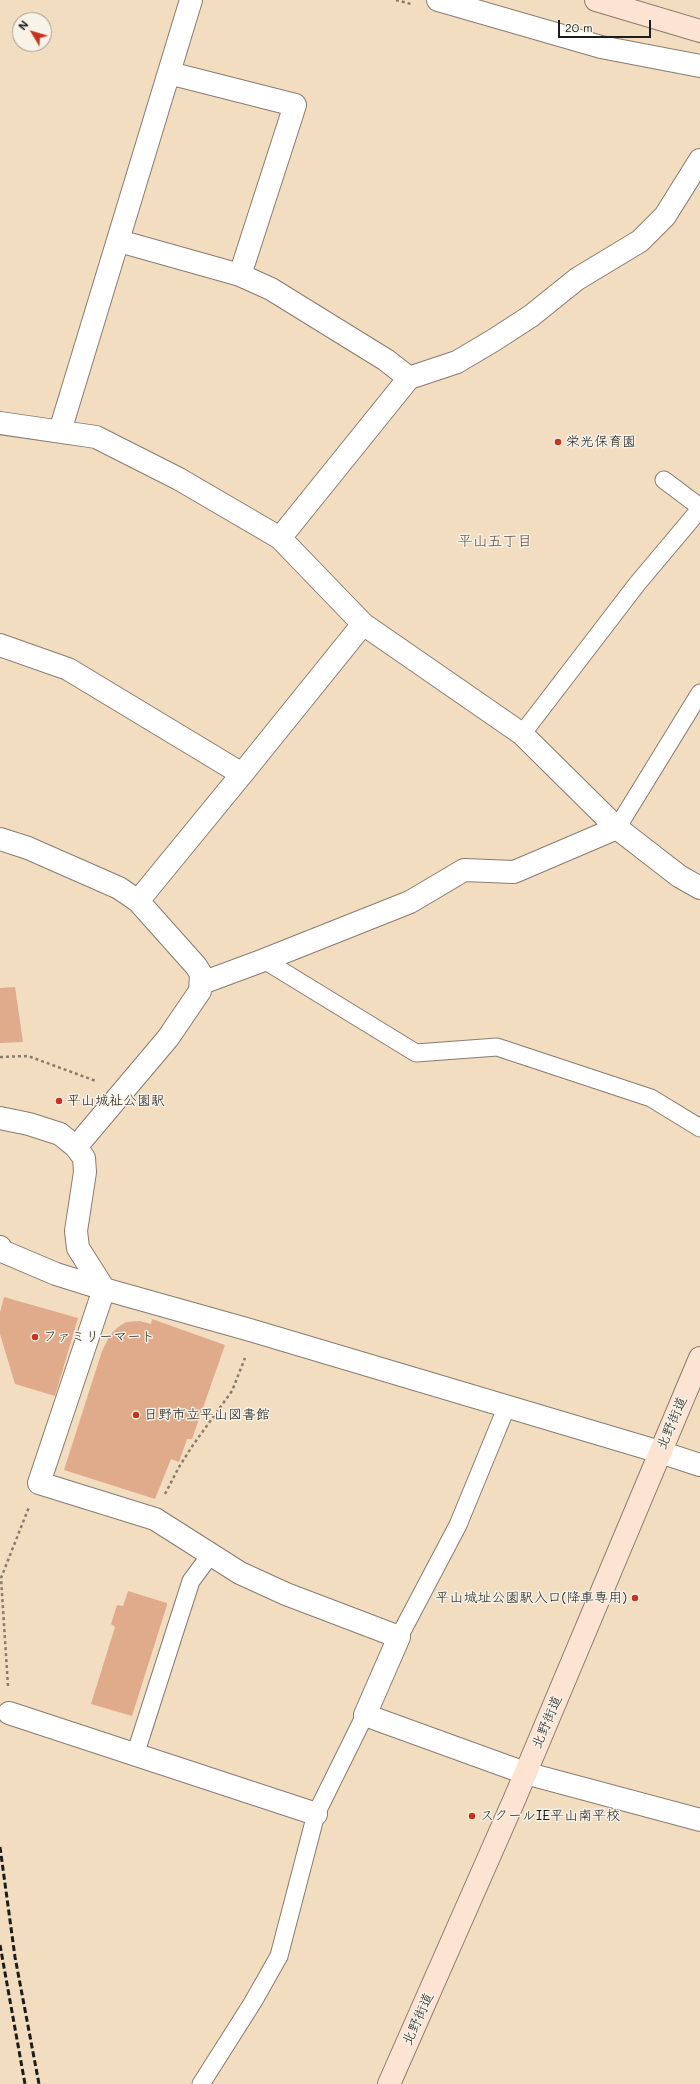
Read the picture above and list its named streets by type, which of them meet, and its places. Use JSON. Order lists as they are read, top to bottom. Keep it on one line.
{"streets":{"main road":["北野街道"]},"districts":["平山五丁目"],"places":["栄光保育園","平山城祉公園駅","ファミリーマート","日野市立平山図書館","平山城址公園駅入口(降車専用)","スクールIE平山南平校"],"scale_bar":"20 m","north":"top left"}
